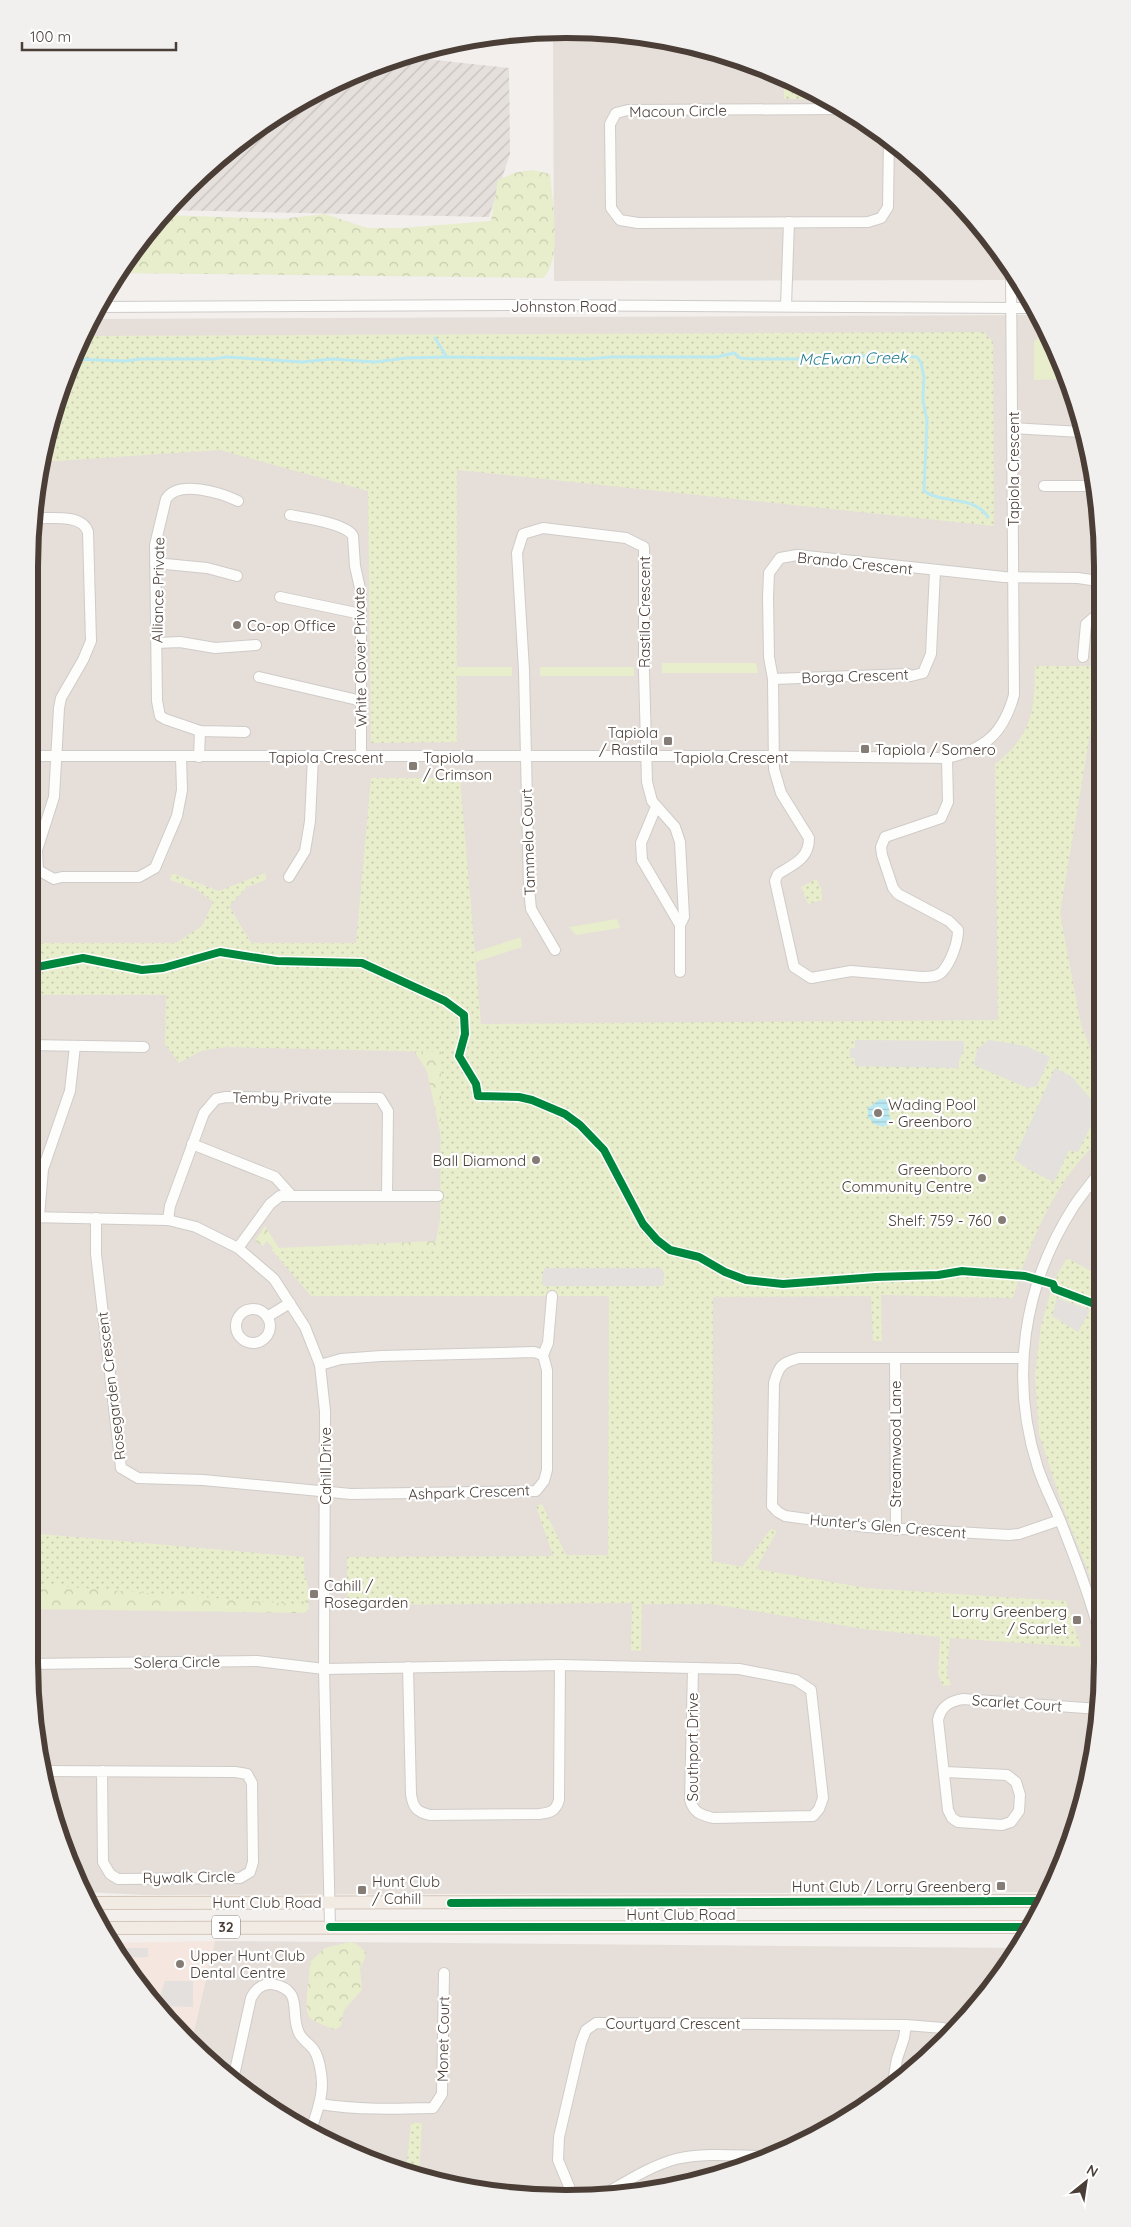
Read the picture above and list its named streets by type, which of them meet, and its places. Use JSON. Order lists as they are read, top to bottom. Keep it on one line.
{"streets":{"main road":["Hunt Club Road","32"],"street":["Macoun Circle","Johnston Road","Tapiola Crescent","Brando Crescent","Alliance Private","Rastila Crescent","White Clover Private","Borga Crescent","Tammela Court","Temby Private","Rosegarden Crescent","Streamwood Lane","Cahill Drive","Ashpark Crescent","Hunter's Glen Crescent","Solera Circle","Scarlet Court","Southport Drive","Rywalk Circle","Courtyard Crescent","Monet Court"]},"crossings":[["Johnston Road","Tapiola Crescent"],["Tapiola Crescent","Brando Crescent"],["Tapiola Crescent","Rastila Crescent"],["Tapiola Crescent","White Clover Private"],["Tapiola Crescent","Tammela Court"],["Brando Crescent","Borga Crescent"],["Rastila Crescent","Tammela Court"],["Temby Private","Cahill Drive"],["Rosegarden Crescent","Cahill Drive"],["Rosegarden Crescent","Ashpark Crescent"],["Streamwood Lane","Hunter's Glen Crescent"],["Cahill Drive","Ashpark Crescent"],["Cahill Drive","Solera Circle"],["Cahill Drive","Southport Drive"],["Cahill Drive","Hunt Club Road"],["Solera Circle","Southport Drive"]],"water":["McEwan Creek"],"places":{"other":["Co-op Office","Wading Pool - Greenboro","Ball Diamond","Greenboro Community Centre","Shelf: 759 - 760","Upper Hunt Club Dental Centre"],"transit":["Tapiola / Rastila","Tapiola / Somero","Tapiola / Crimson","Cahill / Rosegarden","Lorry Greenberg / Scarlet","Hunt Club / Lorry Greenberg","Hunt Club / Cahill"]},"scale_bar":"100 m","north":"top right"}
